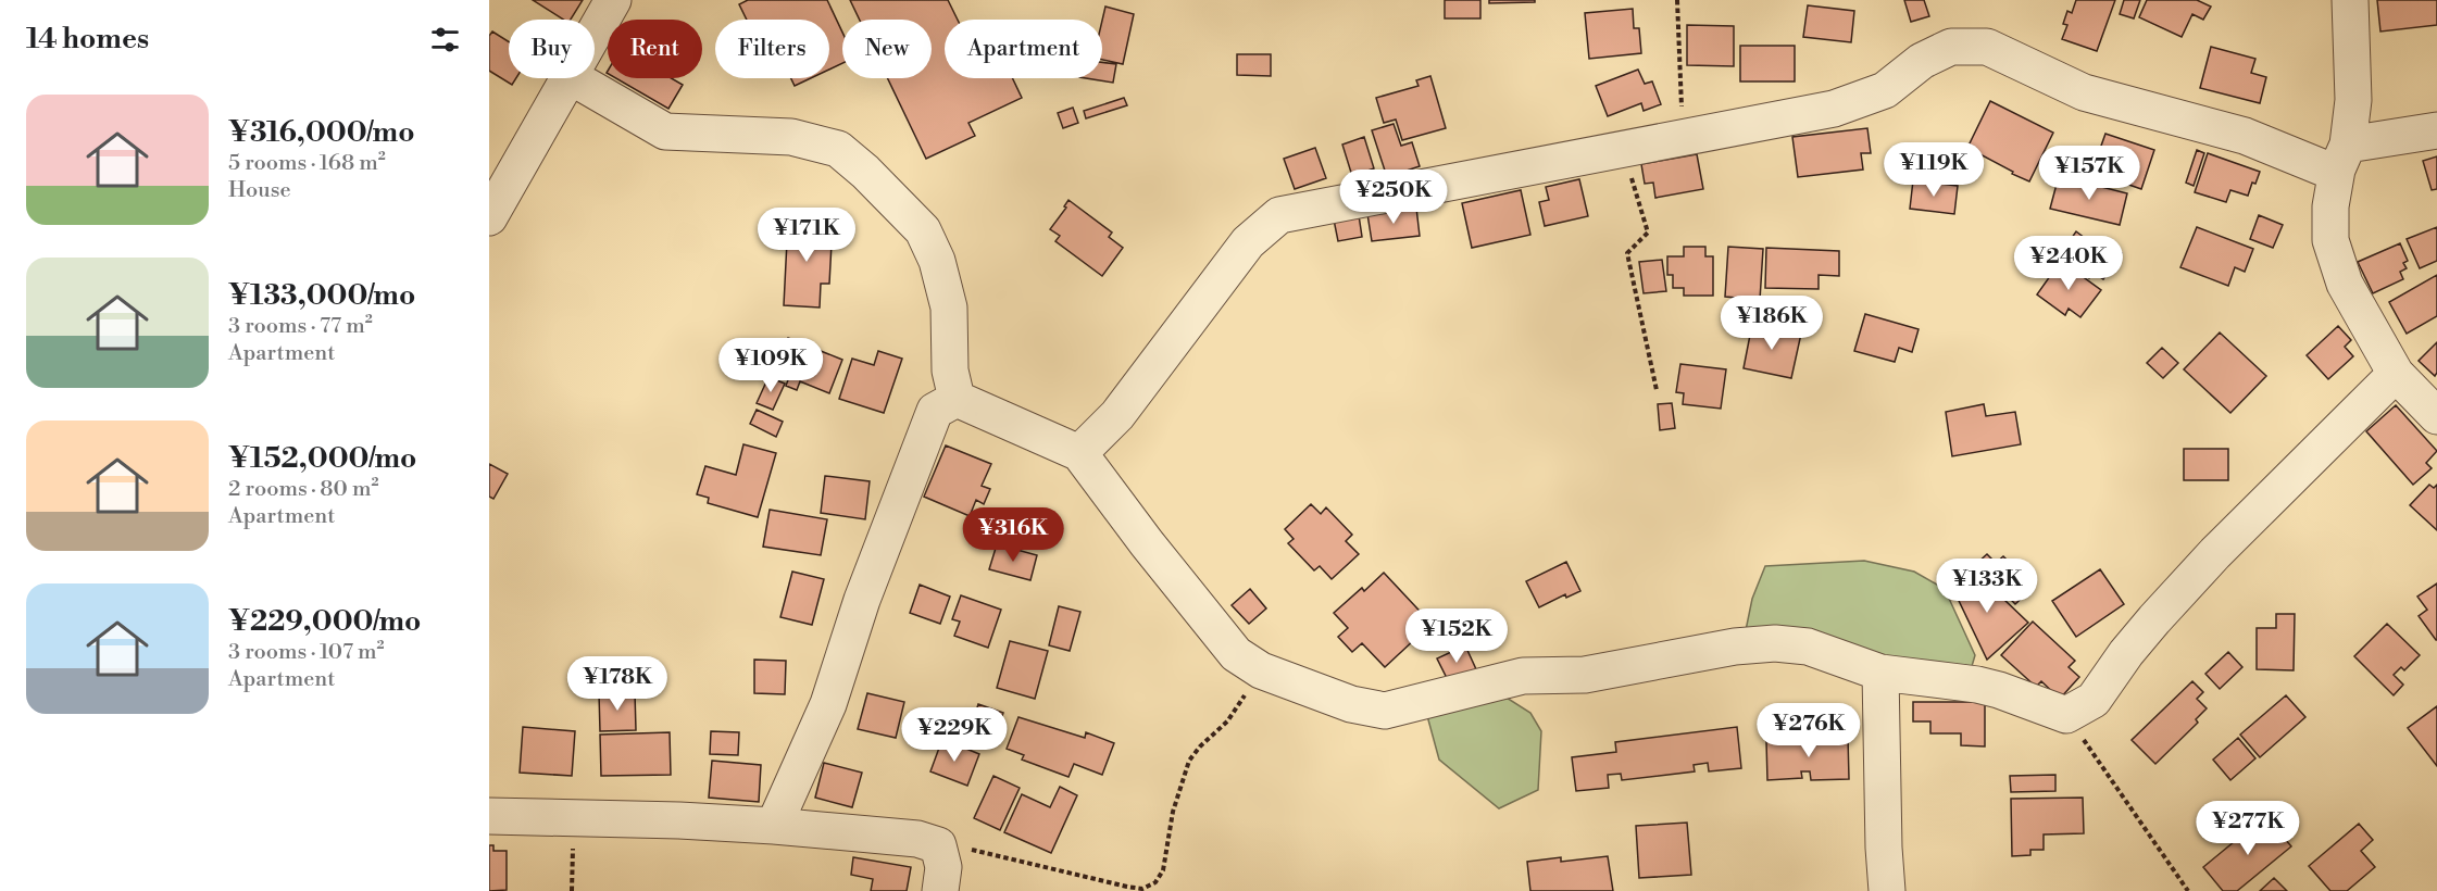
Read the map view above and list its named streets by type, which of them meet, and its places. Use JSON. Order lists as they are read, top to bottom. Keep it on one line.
{"page":{"heading":"14 homes","chip":["Buy","Rent","Filters","New","Apartment"],"list":[{"name":"¥316,000/mo","note":"5 rooms · 168 m² · House"},{"name":"¥133,000/mo","note":"3 rooms · 77 m² · Apartment"},{"name":"¥152,000/mo","note":"2 rooms · 80 m² · Apartment"},{"name":"¥229,000/mo","note":"3 rooms · 107 m² · Apartment"}],"price":["¥119K","¥157K","¥250K","¥171K","¥240K","¥186K","¥109K","¥316K","¥133K","¥152K","¥178K","¥276K","¥229K","¥277K"]}}
